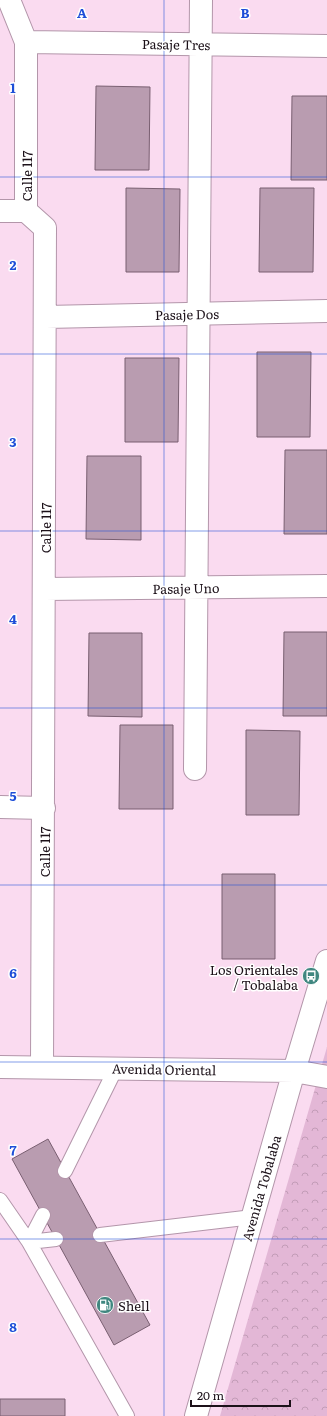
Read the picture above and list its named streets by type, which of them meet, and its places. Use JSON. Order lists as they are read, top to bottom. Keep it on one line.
{"streets":{"street":["Pasaje Tres","Calle 117","Pasaje Dos","Pasaje Uno","Avenida Oriental","Avenida Tobalaba"]},"crossings":[["Pasaje Tres","Calle 117"],["Calle 117","Pasaje Dos"],["Calle 117","Pasaje Uno"],["Calle 117","Avenida Oriental"],["Avenida Oriental","Avenida Tobalaba"]],"places":{"bus stop":["Los Orientales / Tobalaba"],"fuel station":["Shell"]},"scale_bar":"20 m","grid":{"columns":["A","B"],"rows":["1","2","3","4","5","6","7","8"]}}
